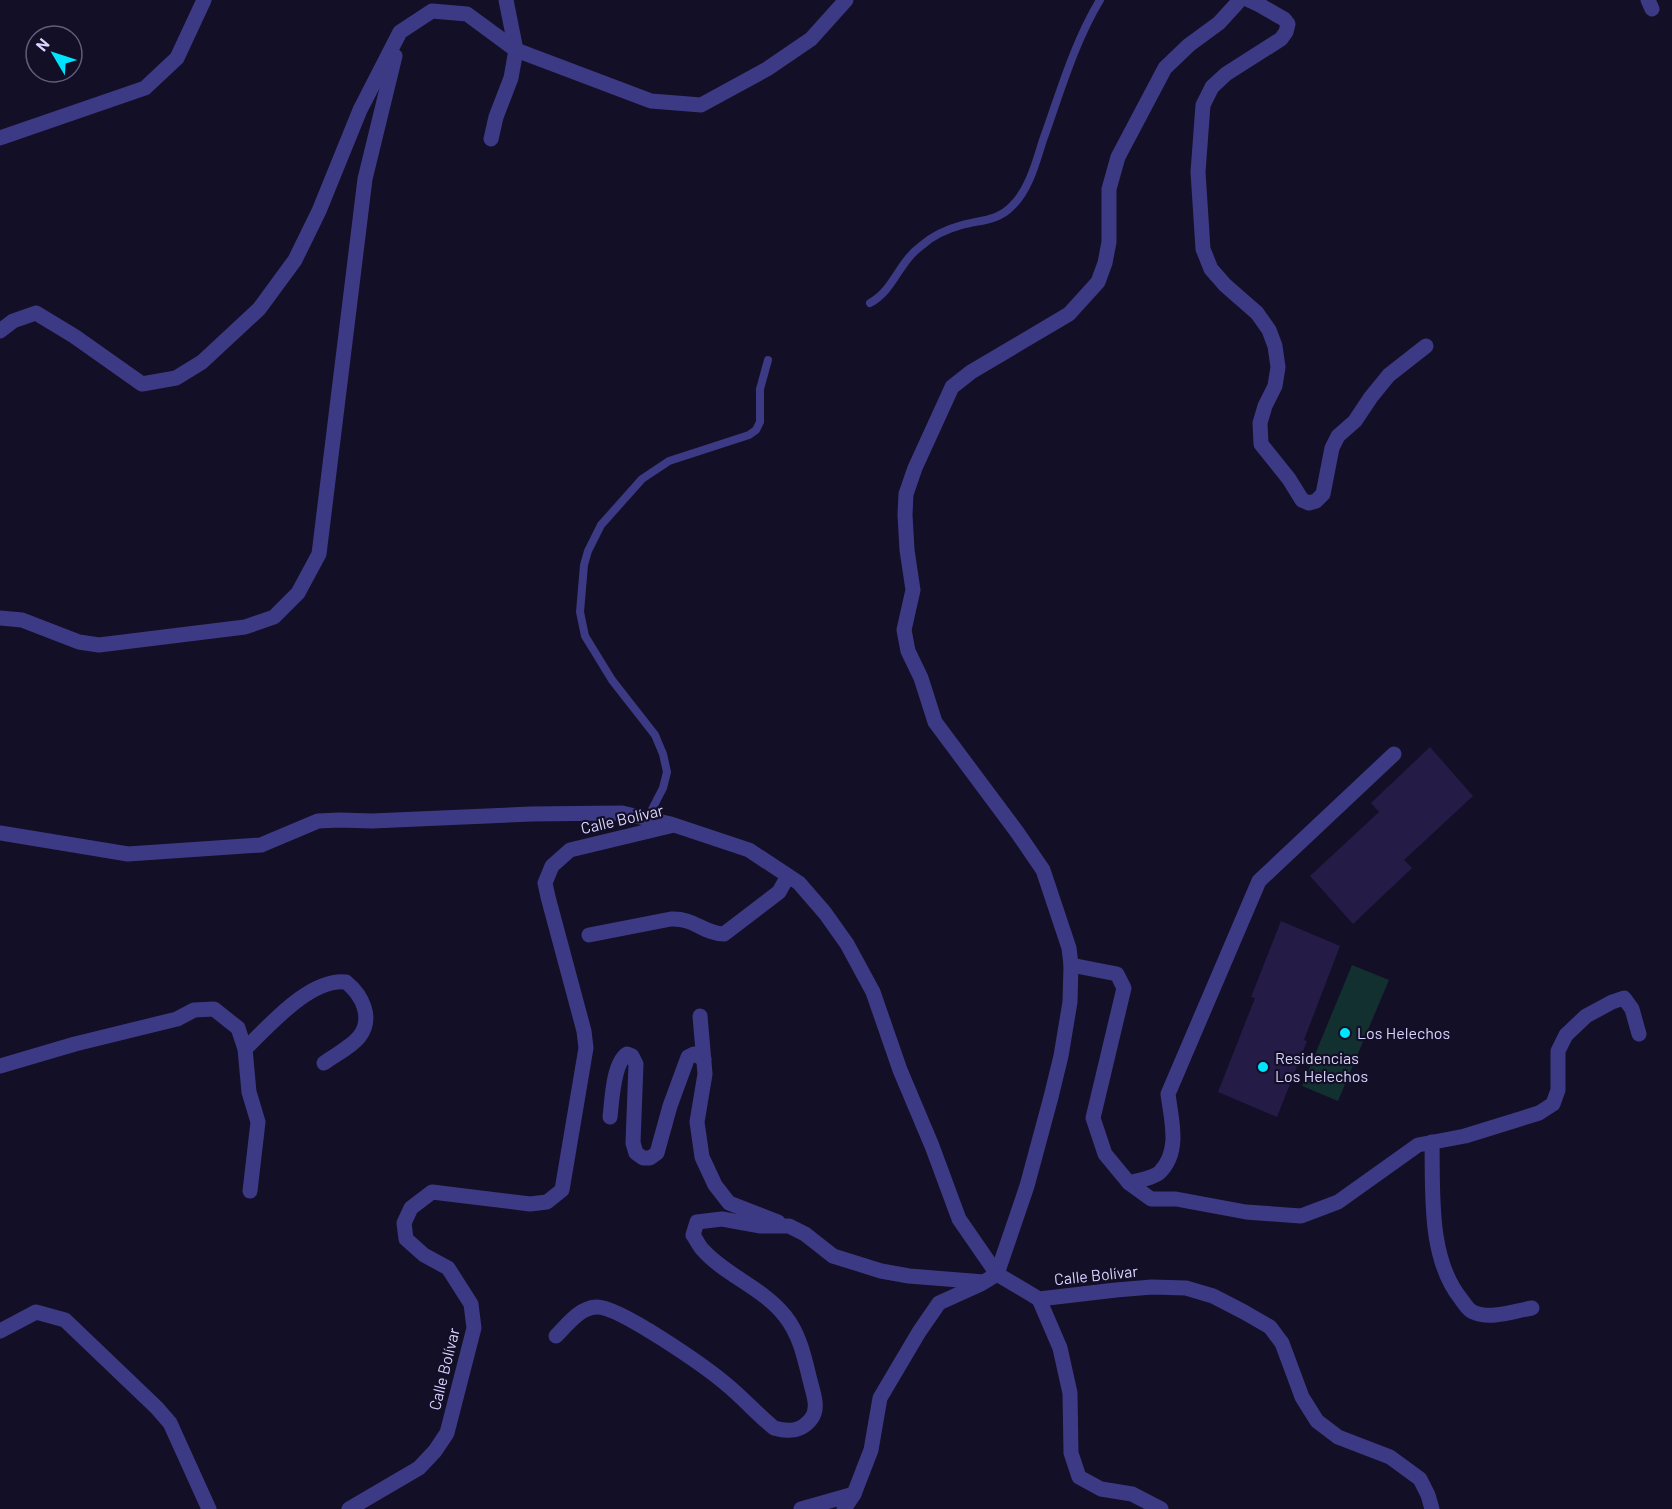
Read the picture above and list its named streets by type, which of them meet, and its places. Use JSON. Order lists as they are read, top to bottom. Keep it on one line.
{"streets":{"street":["Calle Bolívar"]},"places":["Los Helechos","Residencias Los Helechos"],"north":"top left"}
